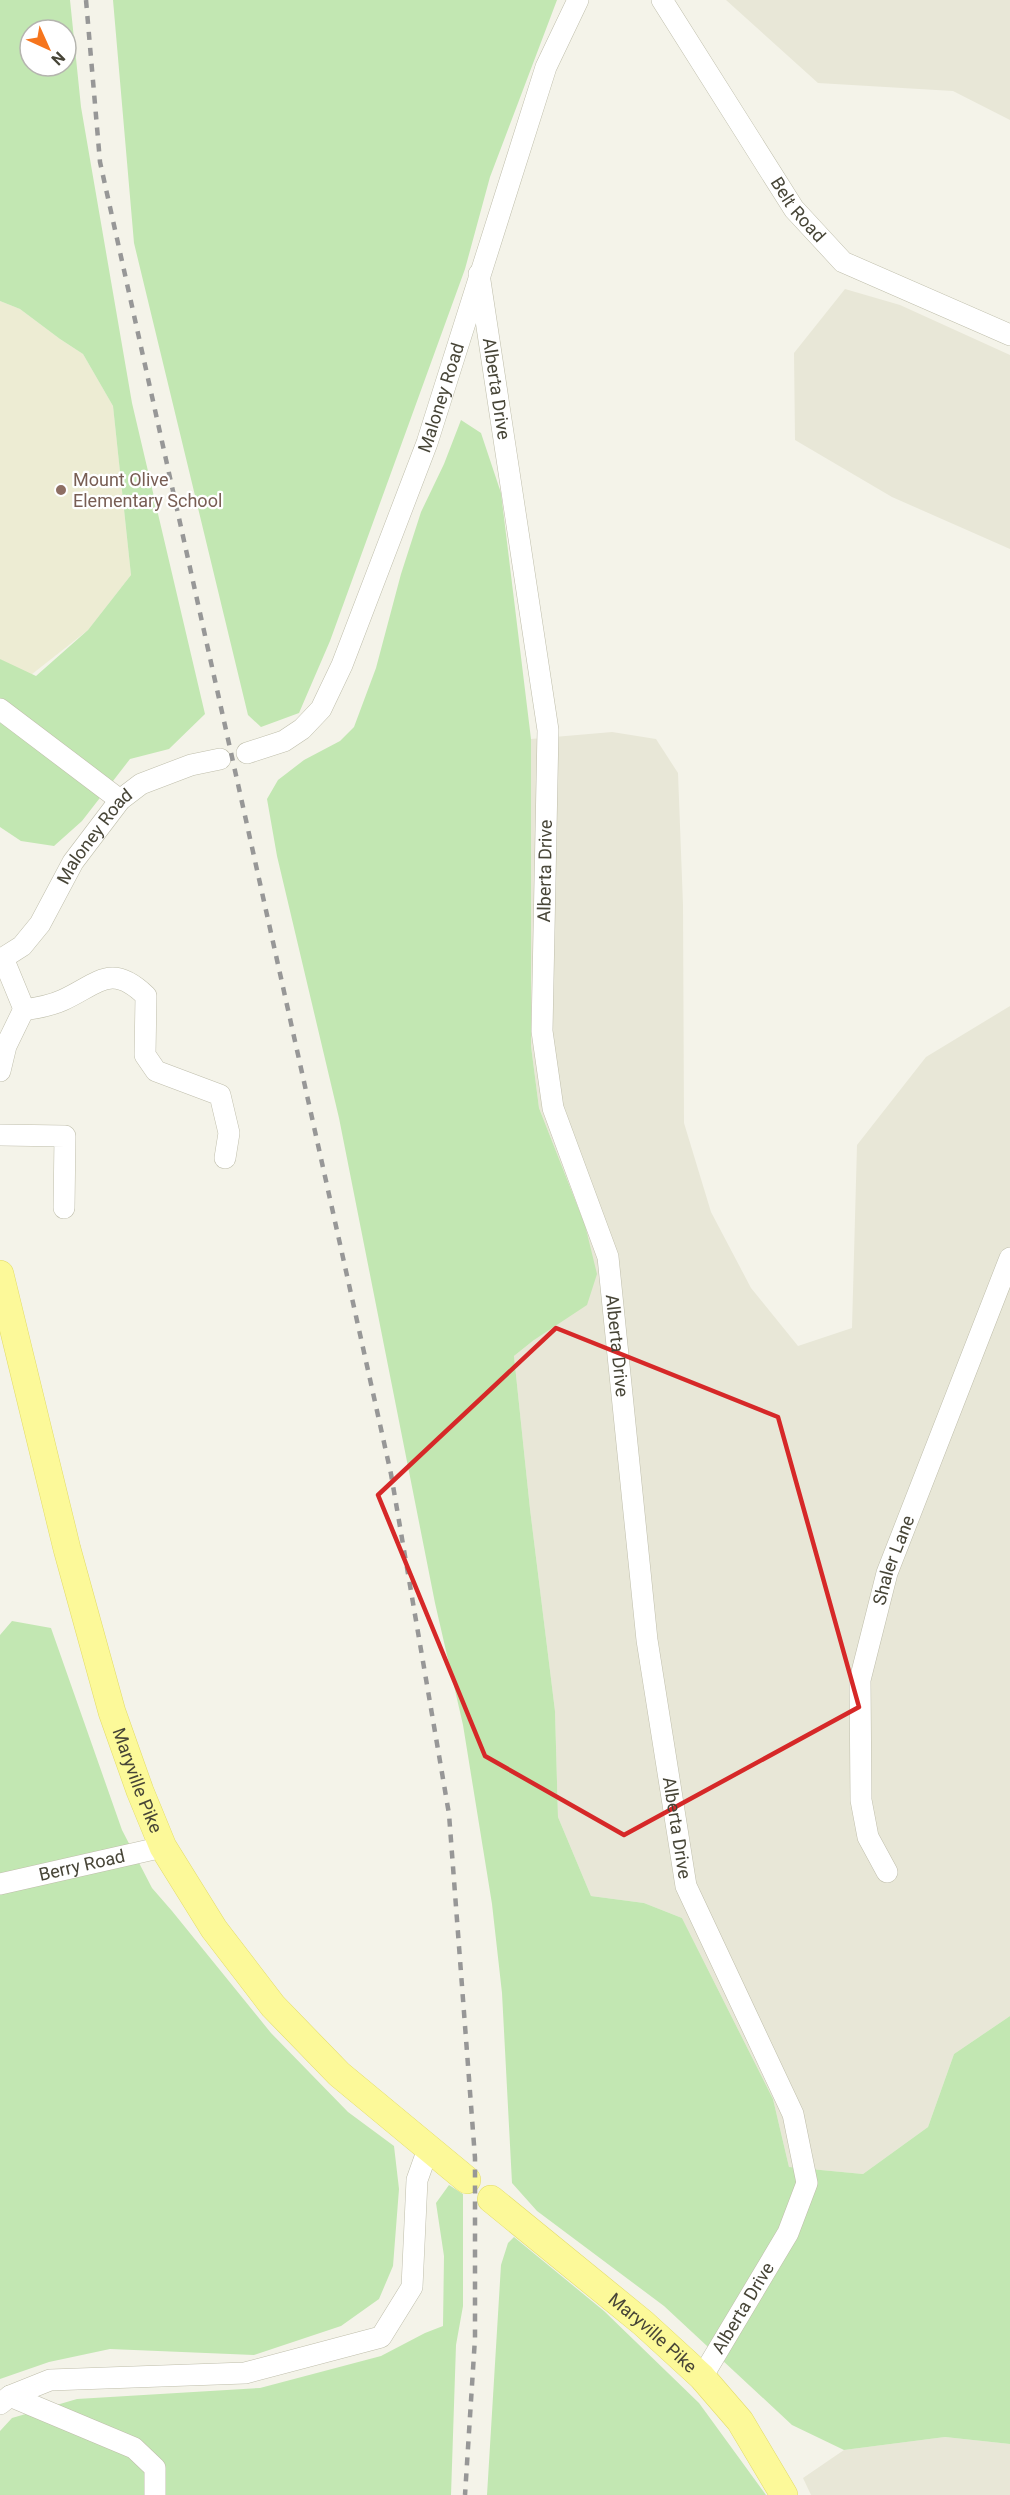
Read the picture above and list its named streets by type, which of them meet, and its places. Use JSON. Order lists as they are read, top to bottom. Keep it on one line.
{"streets":{"main road":["Maryville Pike"],"street":["Belt Road","Alberta Drive","Maloney Road","Shaler Lane","Berry Road"]},"crossings":[["Alberta Drive","Maloney Road"],["Alberta Drive","Maryville Pike"],["Maryville Pike","Berry Road"]],"places":["Mount Olive Elementary School"],"north":"bottom right"}
